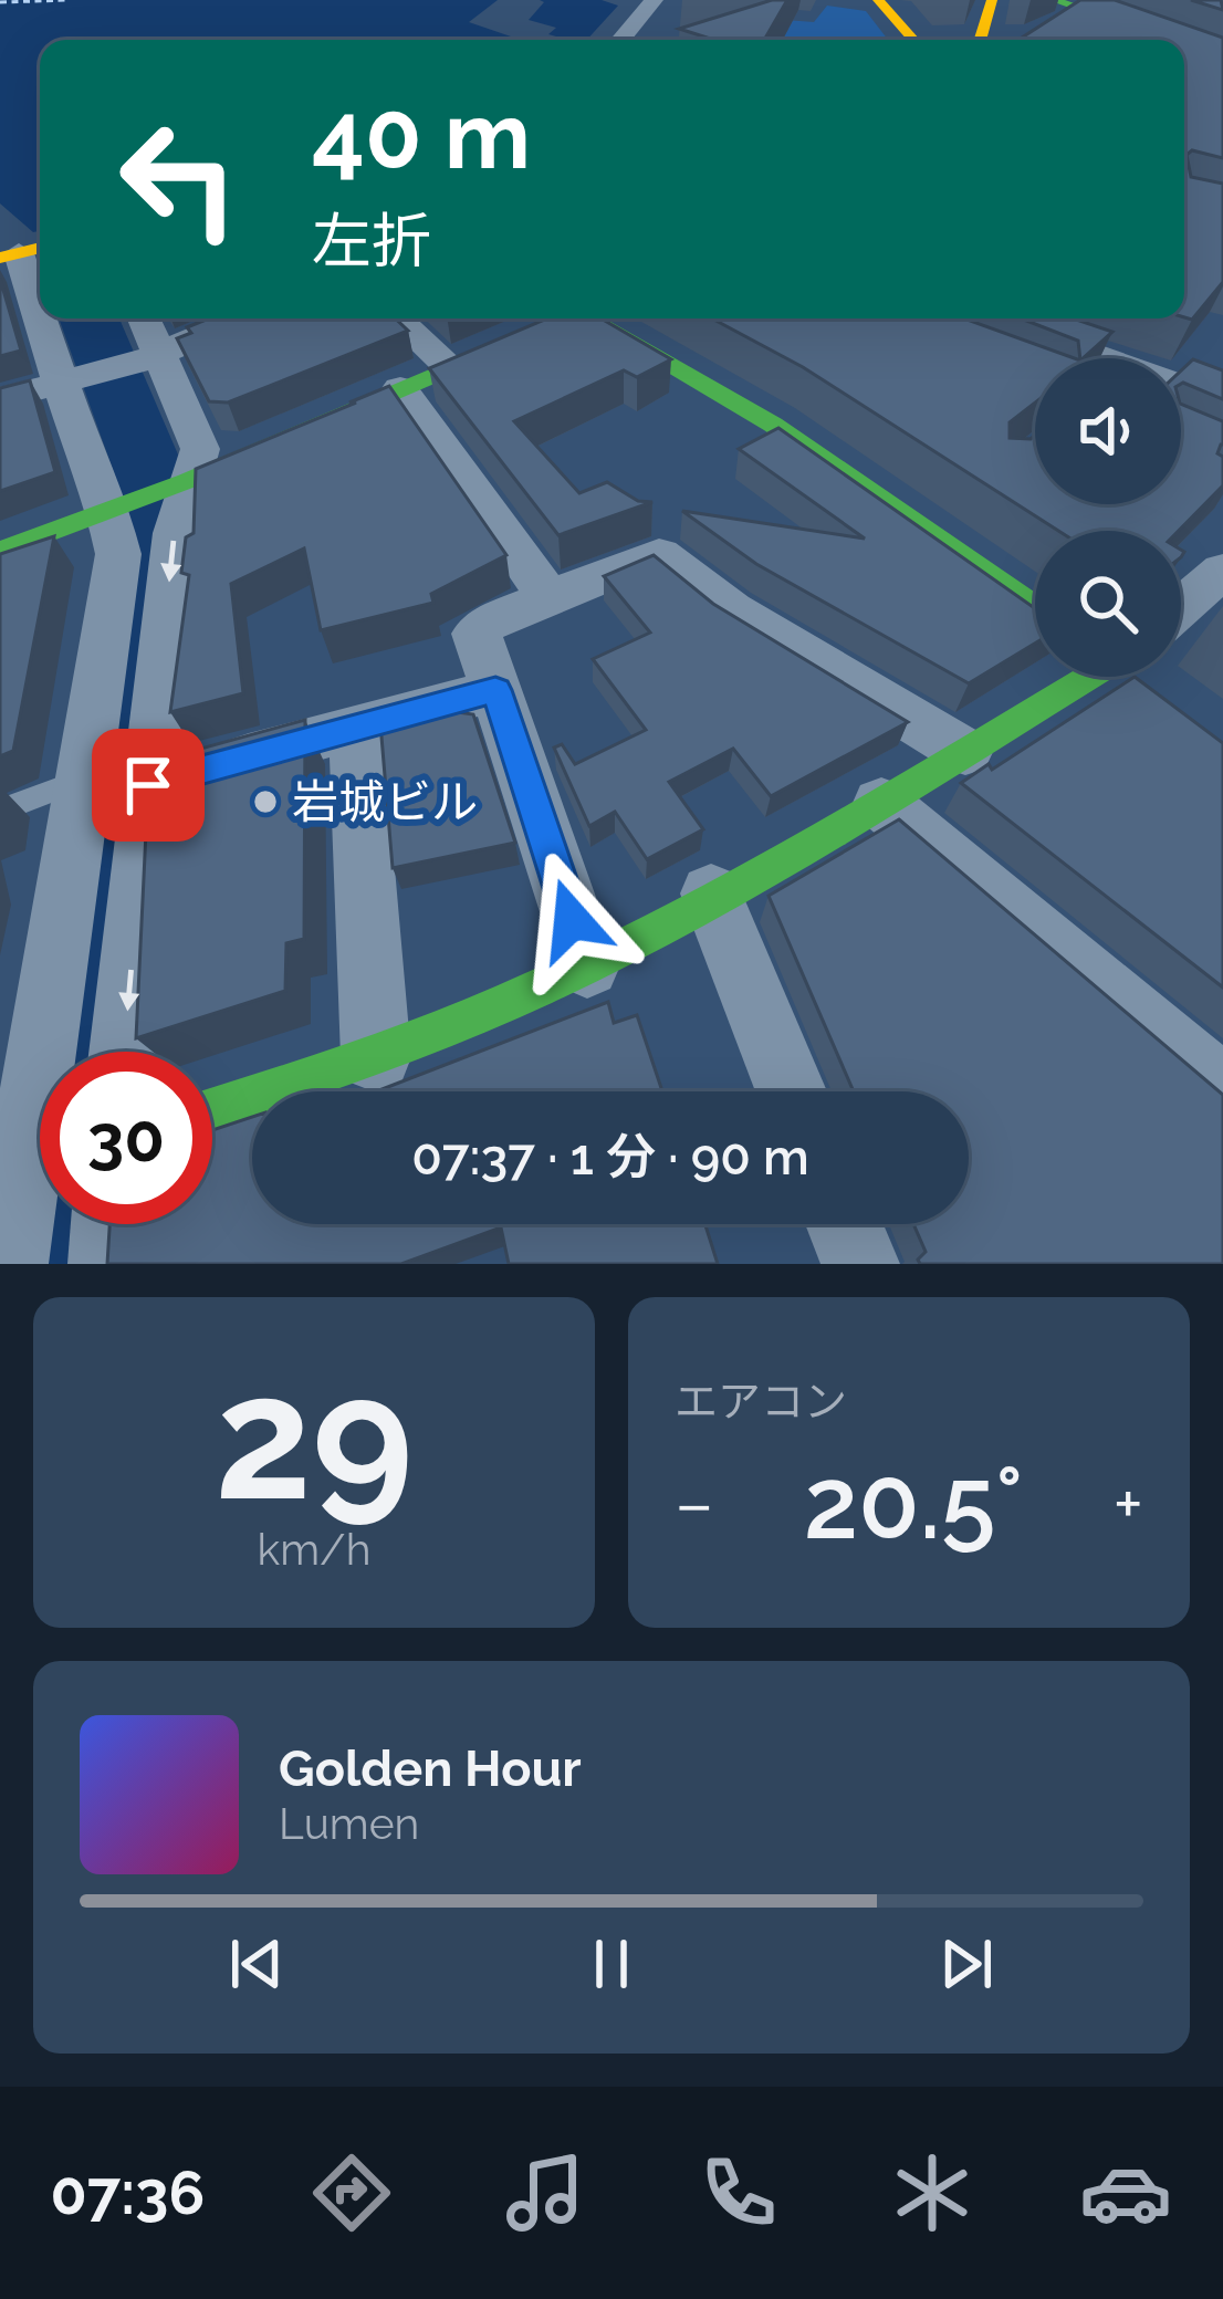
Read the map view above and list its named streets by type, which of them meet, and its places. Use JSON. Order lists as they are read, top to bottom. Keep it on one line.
{"places":["岩城ビル"],"page":{"turn":["40 m","左折"],"limit":"30","trip":"07:37 · 1 分 · 90 m","tile":[["29","km/h"],"エアコン"],"heat":["−","20.5°","+"],"song":["Golden Hour","Lumen"],"tabs":"07:36"}}
